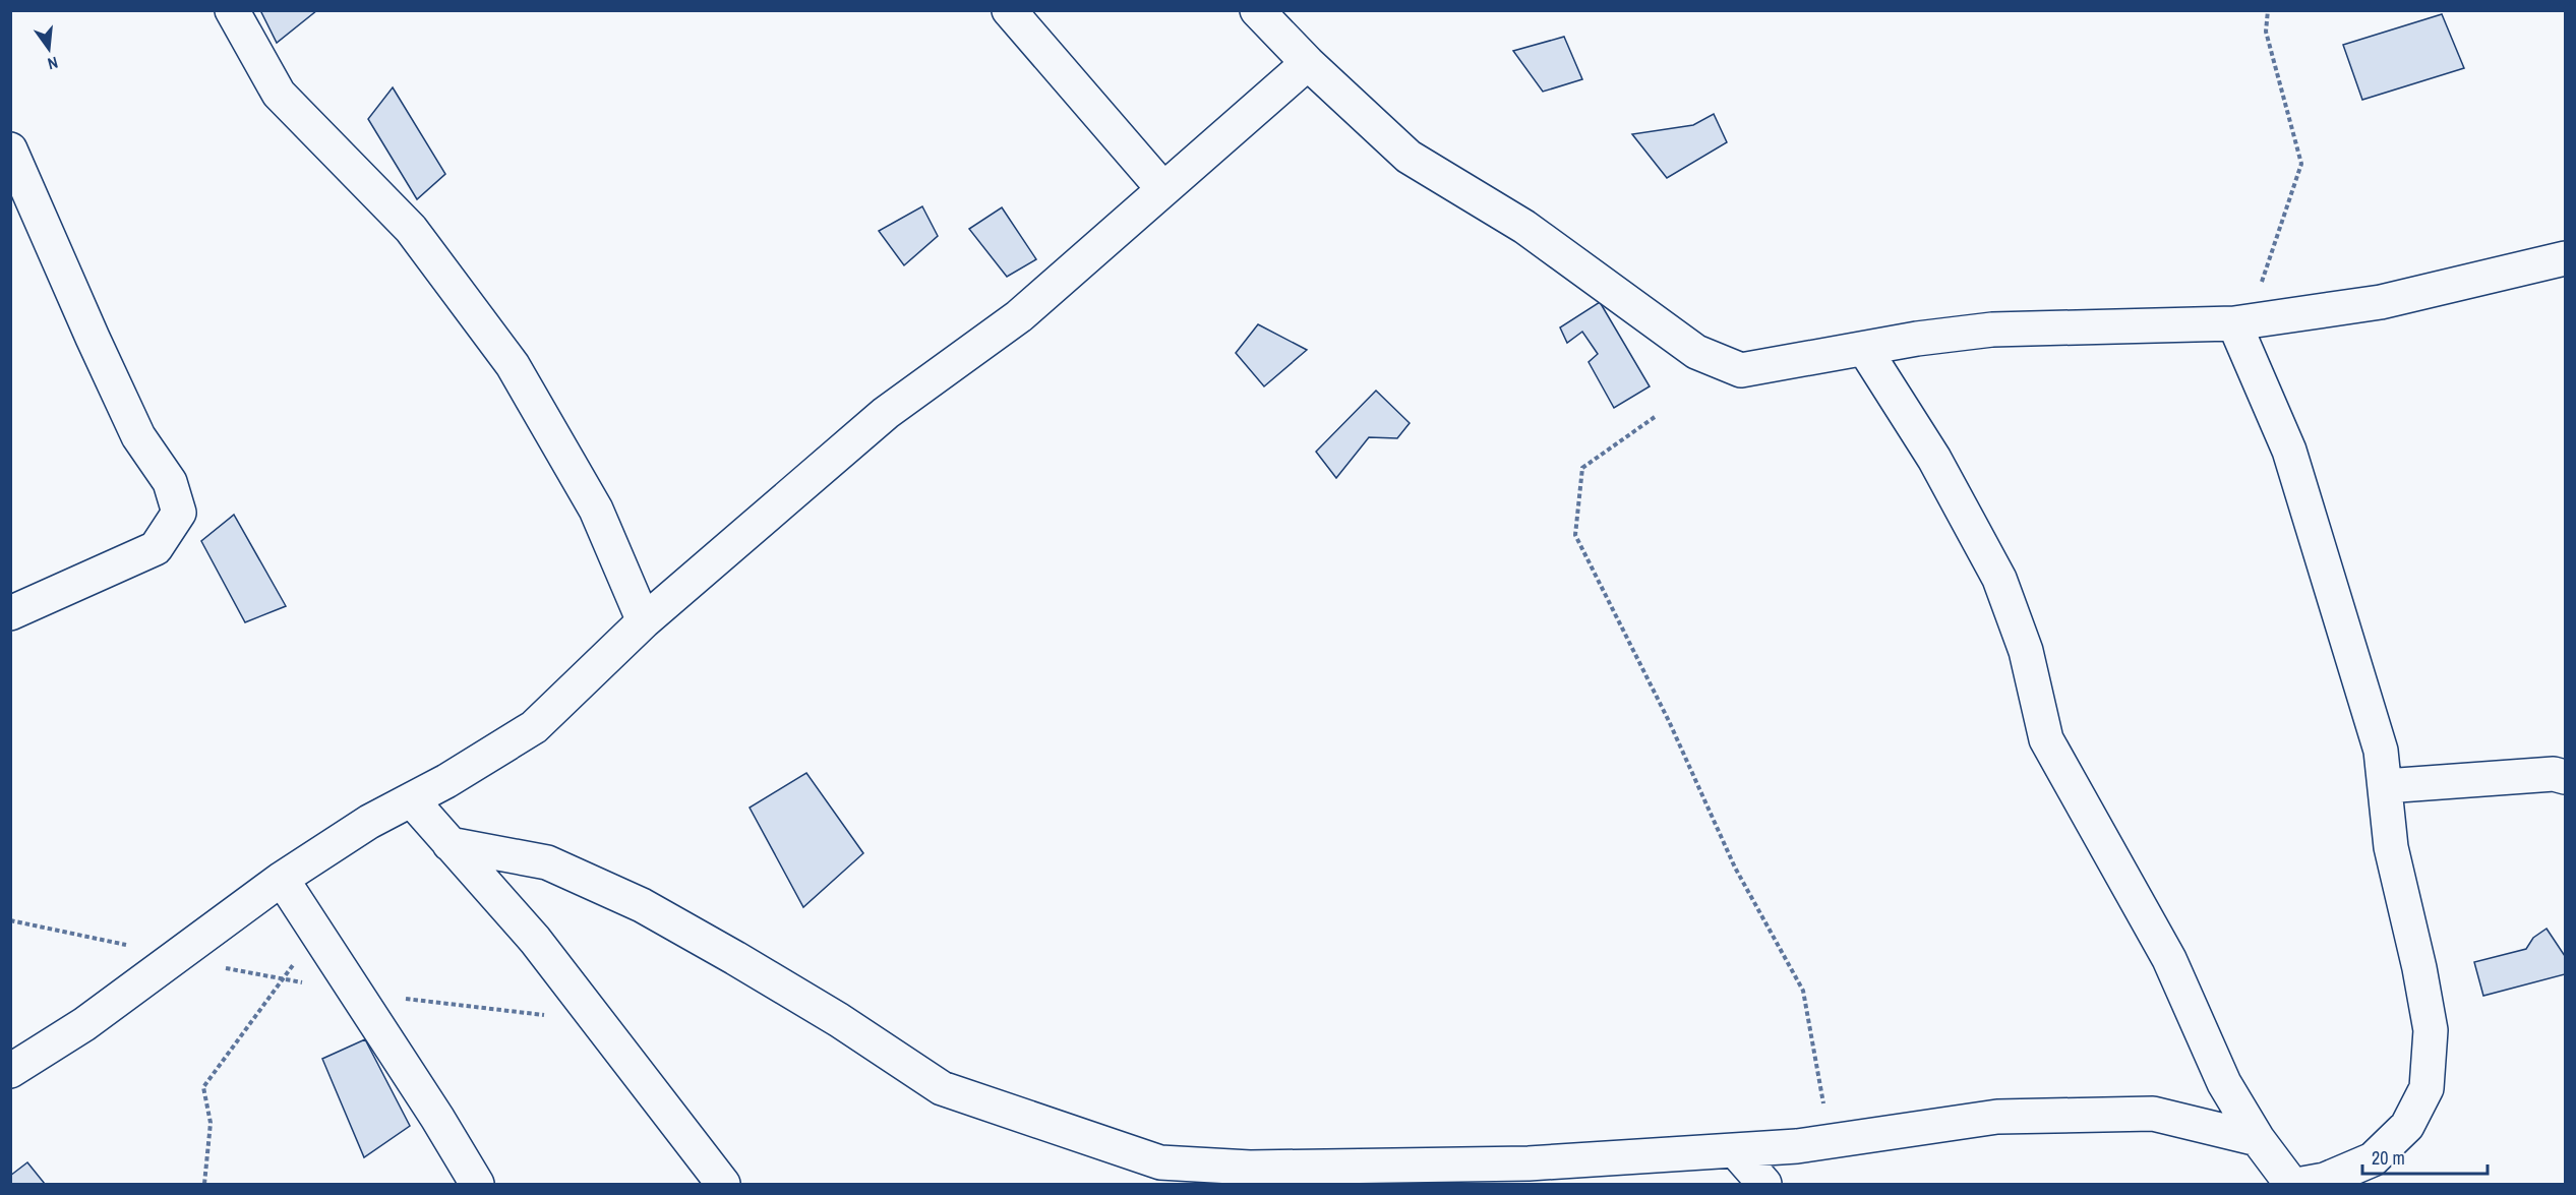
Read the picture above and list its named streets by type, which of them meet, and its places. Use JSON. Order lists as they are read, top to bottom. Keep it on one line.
{"scale_bar":"20 m","north":"bottom"}
